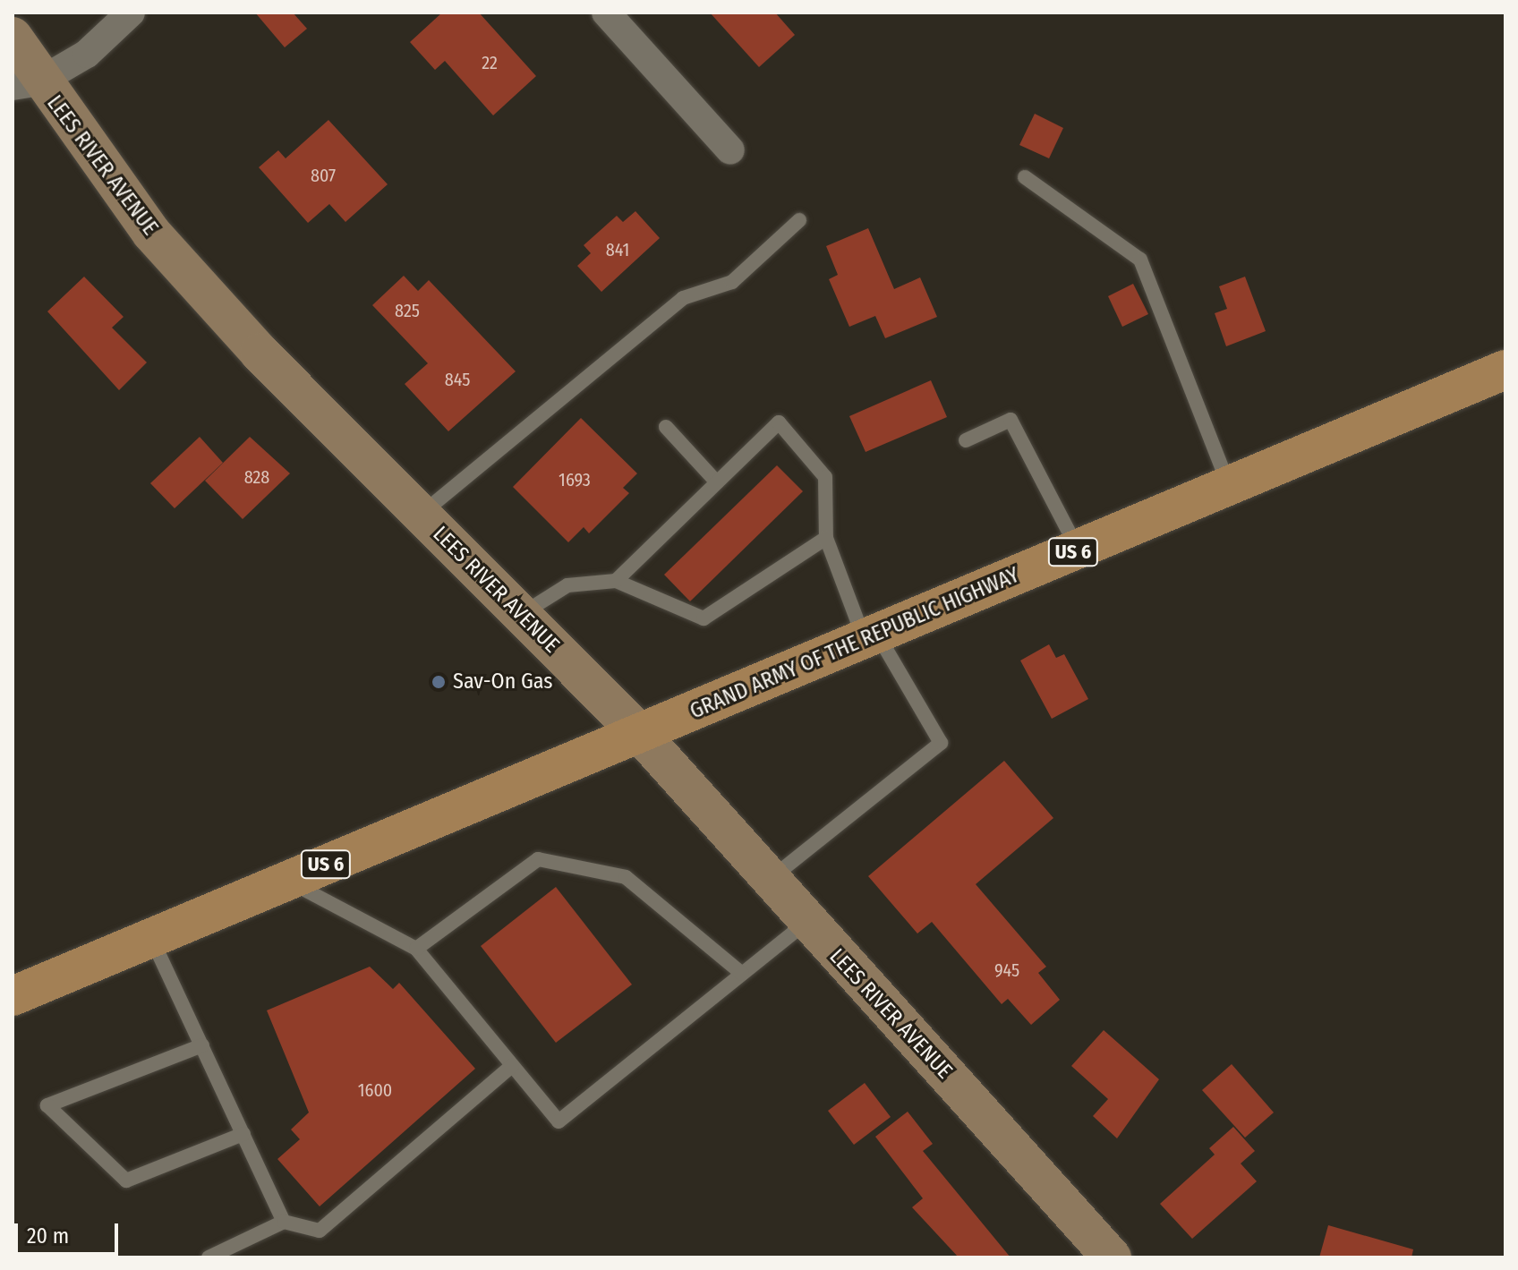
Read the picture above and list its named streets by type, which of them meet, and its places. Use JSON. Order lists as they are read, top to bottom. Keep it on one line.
{"streets":{"main road":["LEES RIVER AVENUE","US 6","GRAND ARMY OF THE REPUBLIC HIGHWAY"]},"crossings":[["LEES RIVER AVENUE","US 6"],["LEES RIVER AVENUE","GRAND ARMY OF THE REPUBLIC HIGHWAY"],["US 6","GRAND ARMY OF THE REPUBLIC HIGHWAY"]],"places":["Sav-On Gas"],"house_numbers":["22","807","841","825","845","828","1693","945","1600"],"scale_bar":"20 m"}
